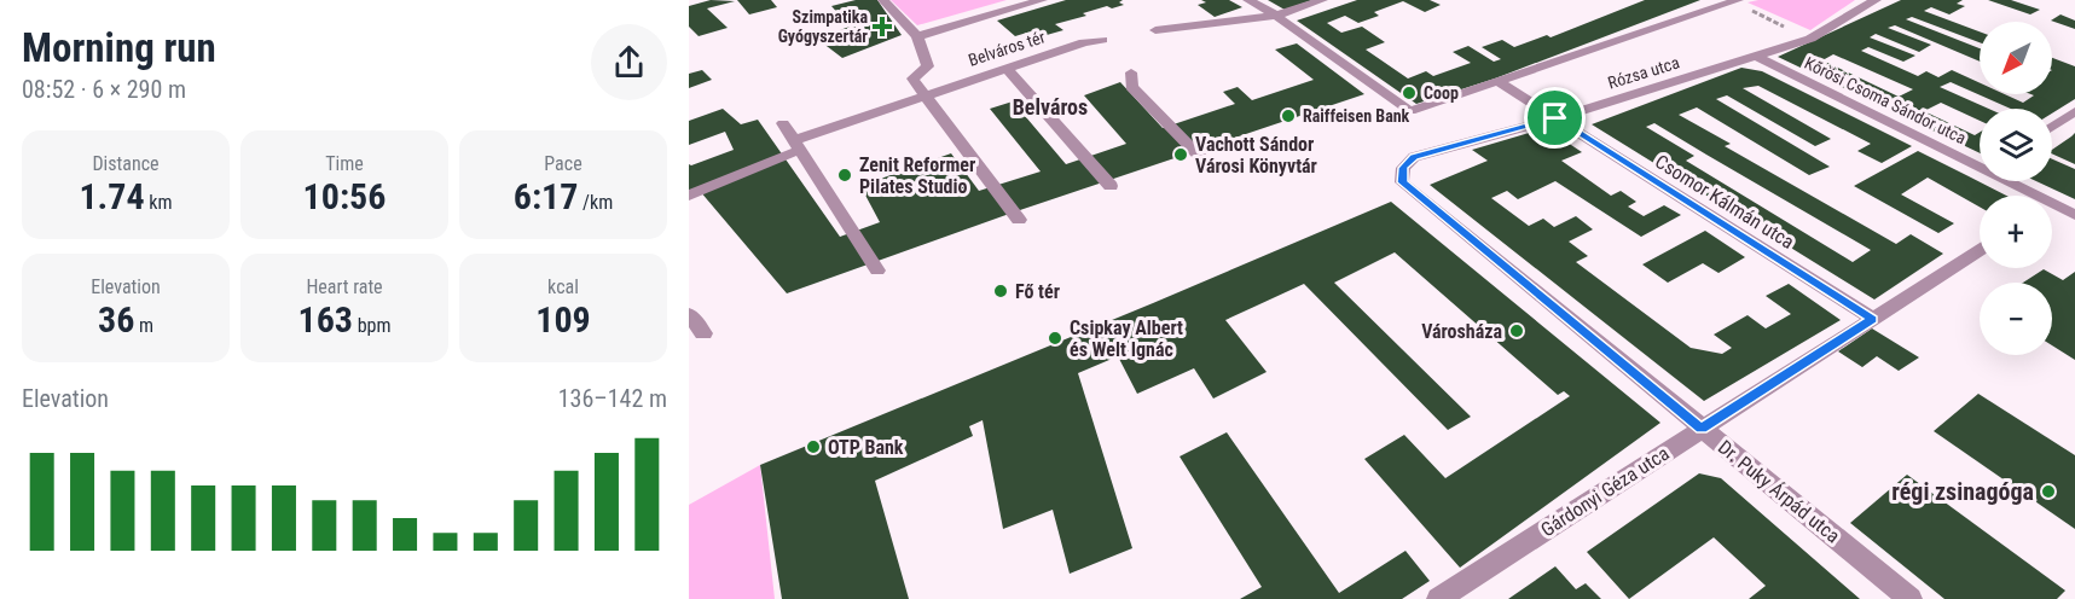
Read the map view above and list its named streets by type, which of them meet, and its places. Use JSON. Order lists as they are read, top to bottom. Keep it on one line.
{"streets":{"street":["Belváros tér","Rózsa utca","Kőrösi Csoma Sándor utca","Csomor Kálmán utca","Gárdonyi Géza utca","Dr. Puky Árpád utca"]},"crossings":[["Rózsa utca","Kőrösi Csoma Sándor utca"],["Rózsa utca","Csomor Kálmán utca"],["Rózsa utca","Dr. Puky Árpád utca"],["Csomor Kálmán utca","Gárdonyi Géza utca"],["Gárdonyi Géza utca","Dr. Puky Árpád utca"]],"districts":["Belváros"],"places":{"health":["Szimpatika Gyógyszertár"],"other":["Coop","Raiffeisen Bank","Vachott Sándor Városi Könyvtár","Zenit Reformer Pilates Studio","Fő tér","Városháza","Csipkay Albert és Welt Ignác","OTP Bank","régi zsinagóga"]},"north":"bottom left","page":{"heading":["Morning run","08:52 · 6 × 290 m"],"map_buttons":["+","−"],"stats":[["Distance","1.74 km"],["Time","10:56"],["Pace","6:17 /km"],["Elevation","36 m"],["Heart rate","163 bpm"],["kcal","109"]],"chart":["Elevation","136–142 m"]}}
